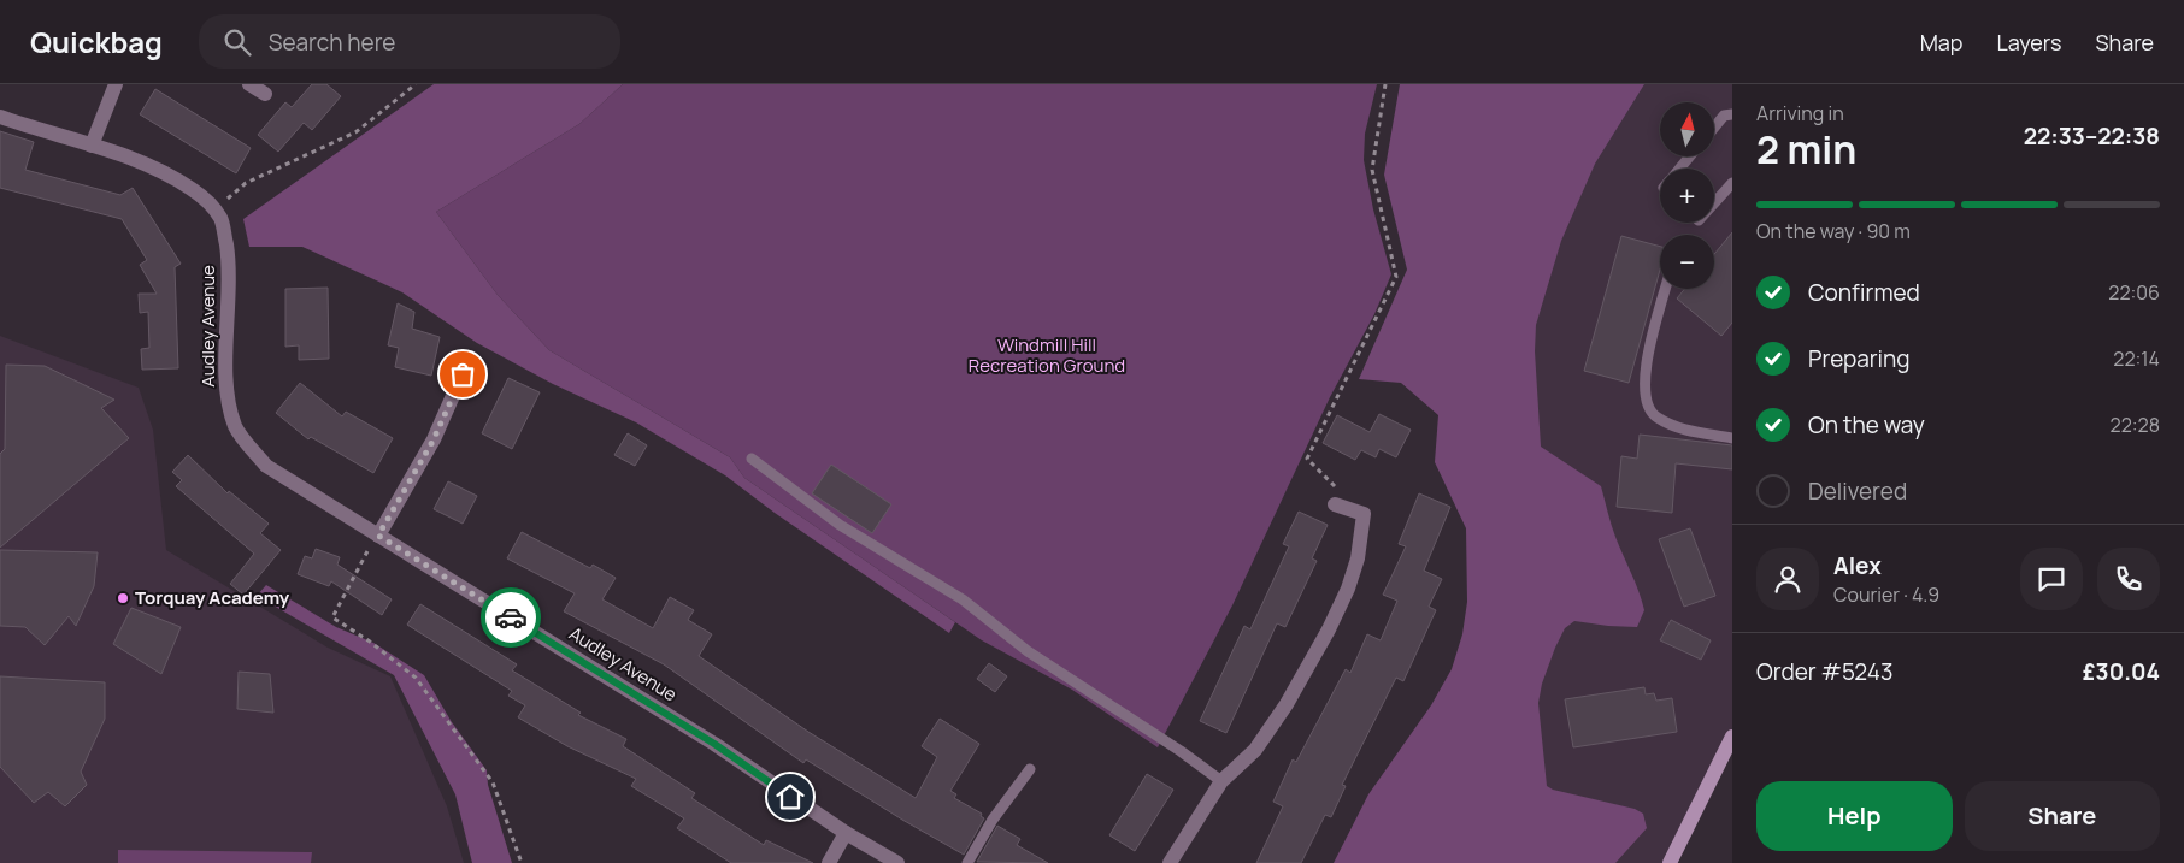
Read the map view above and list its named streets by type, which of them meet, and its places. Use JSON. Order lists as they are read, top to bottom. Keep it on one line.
{"streets":{"street":["Audley Avenue"]},"parks":["Windmill Hill Recreation Ground"],"places":["Torquay Academy"],"north":"top","page":{"header":"Quickbag","search":"Search here","nav":["Map","Layers","Share"],"heading":["2 min","Arriving in","22:33–22:38"],"panel":["Alex","Courier · 4.9","Order #5243","£30.04"],"map_buttons":["+","−"],"bar":"On the way · 90 m","list":[["Confirmed","22:06"],["Preparing","22:14"],["On the way","22:28"],"Delivered"],"buttons":["Help","Share"]}}
